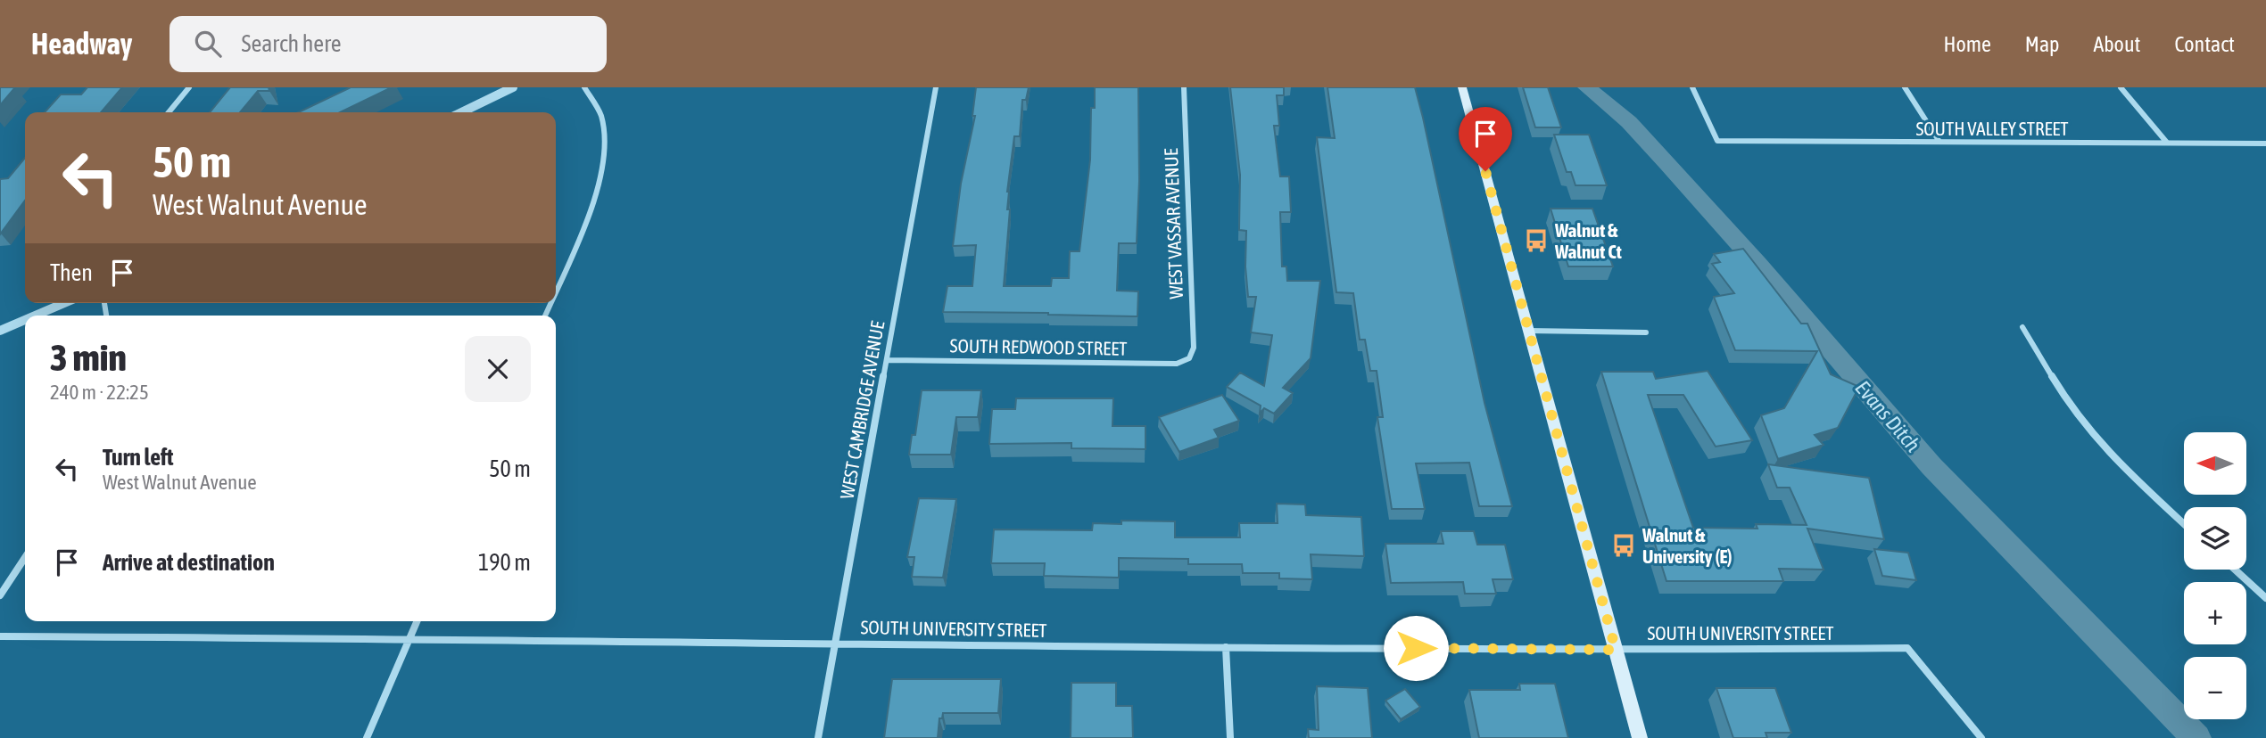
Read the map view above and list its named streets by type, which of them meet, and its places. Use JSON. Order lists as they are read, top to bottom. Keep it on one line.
{"streets":{"street":["SOUTH VALLEY STREET","WEST VASSAR AVENUE","SOUTH REDWOOD STREET","WEST CAMBRIDGE AVENUE","SOUTH UNIVERSITY STREET"]},"crossings":[["WEST VASSAR AVENUE","SOUTH REDWOOD STREET"],["SOUTH REDWOOD STREET","WEST CAMBRIDGE AVENUE"],["WEST CAMBRIDGE AVENUE","SOUTH UNIVERSITY STREET"]],"water":["Evans Ditch"],"places":{"bus stop":["Walnut & Walnut Ct","Walnut & University (E)"]},"north":"left","page":{"header":"Headway","search":"Search here","nav":["Home","Map","About","Contact"],"turn":["50 m","West Walnut Avenue"],"then":"Then","heading":["3 min","240 m · 22:25"],"list":[{"name":"Turn left","note":"West Walnut Avenue","value":"50 m"},{"name":"Arrive at destination","value":"190 m"}],"map_buttons":["+","−"]}}
